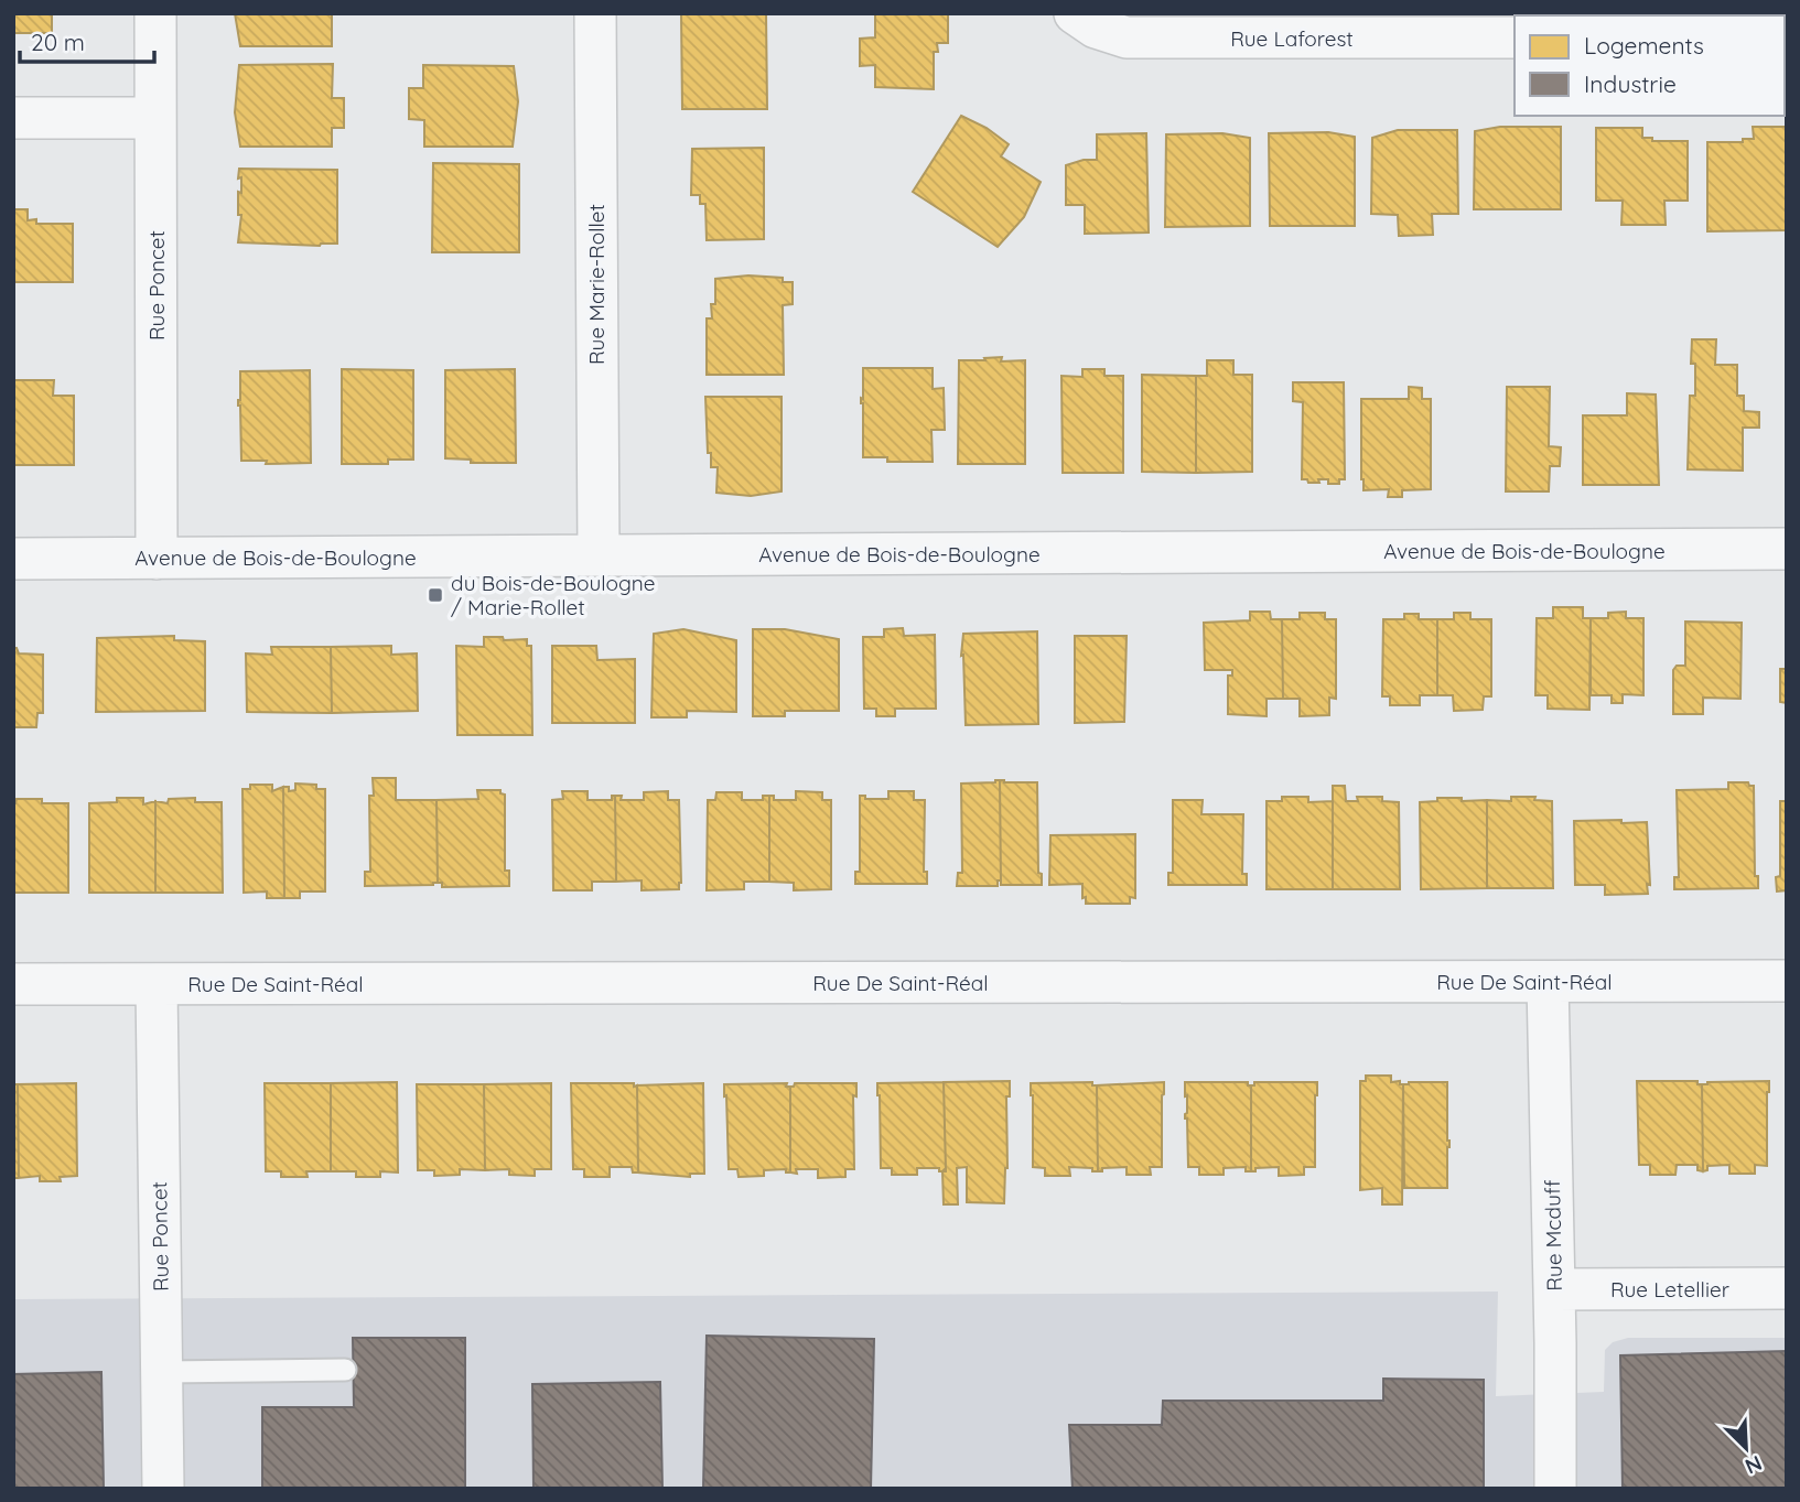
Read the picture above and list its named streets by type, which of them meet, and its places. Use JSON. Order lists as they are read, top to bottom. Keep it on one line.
{"streets":{"street":["Rue Laforest","Rue Marie-Rollet","Rue Poncet","Avenue de Bois-de-Boulogne","Rue De Saint-Réal","Rue Mcduff","Rue Letellier"]},"crossings":[["Rue Marie-Rollet","Avenue de Bois-de-Boulogne"],["Rue Poncet","Avenue de Bois-de-Boulogne"],["Rue Poncet","Rue De Saint-Réal"],["Rue De Saint-Réal","Rue Mcduff"],["Rue Mcduff","Rue Letellier"]],"places":{"transit":["du Bois-de-Boulogne / Marie-Rollet"]},"legend":["Logements","Industrie"],"scale_bar":"20 m","north":"bottom right"}
